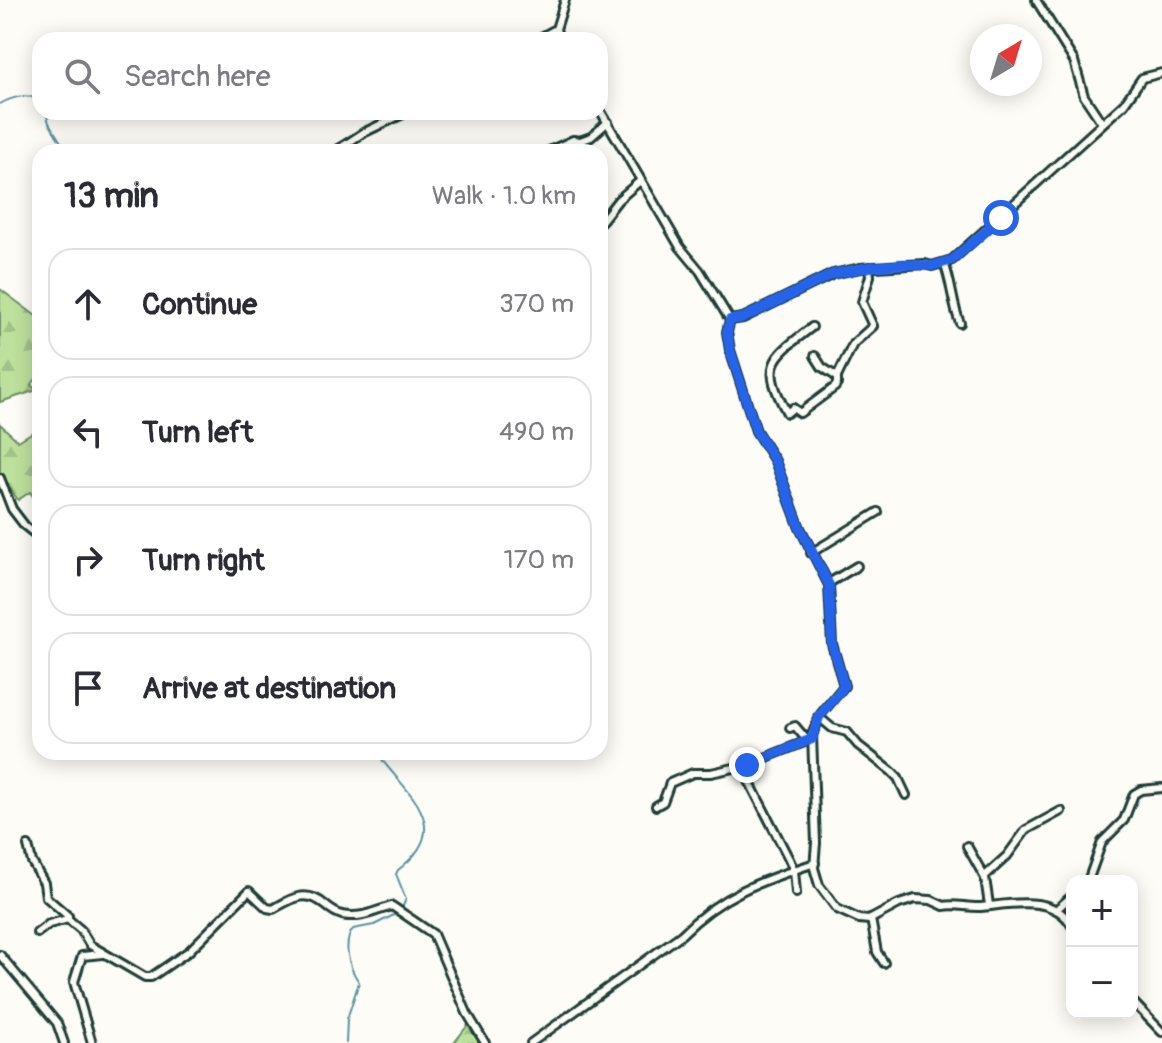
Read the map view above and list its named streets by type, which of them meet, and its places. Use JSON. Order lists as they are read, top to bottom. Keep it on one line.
{"north":"top right","page":{"search":"Search here","heading":["13 min","Walk · 1.0 km"],"list":[["Continue","370 m"],["Turn left","490 m"],["Turn right","170 m"],"Arrive at destination"],"map_buttons":["+","−"]}}
